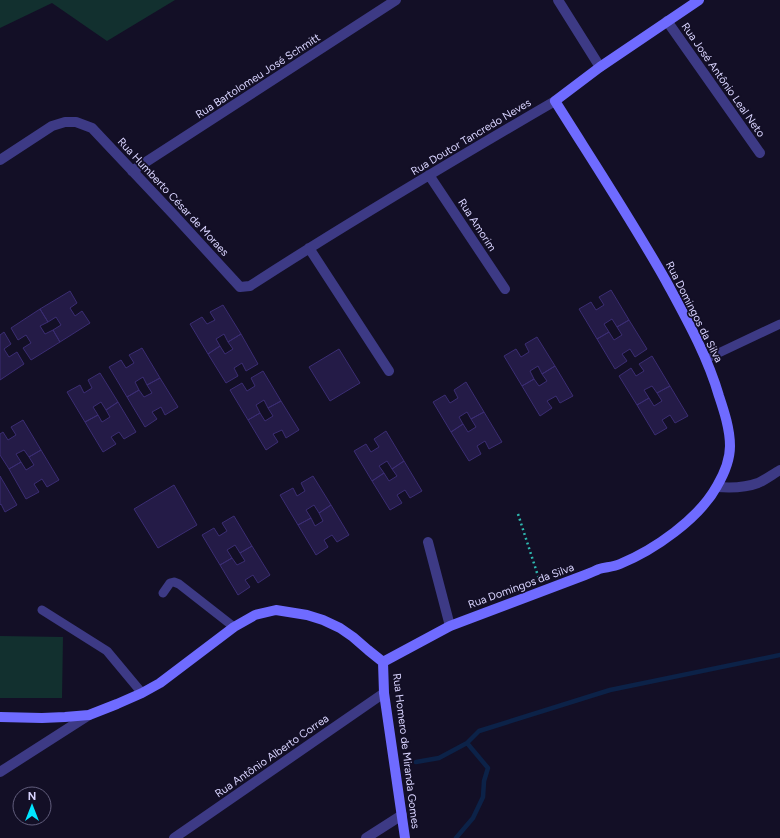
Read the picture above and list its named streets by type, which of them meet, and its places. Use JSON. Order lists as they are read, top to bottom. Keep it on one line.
{"streets":{"street":["Rua Bartolomeu José Schmitt","Rua José Antônio Leal Neto","Rua Doutor Tancredo Neves","Rua Humberto César de Moraes","Rua Amorim","Rua Domingos da Silva","Rua Homero de Miranda Gomes","Rua Antônio Alberto Correa"]},"crossings":[["Rua Bartolomeu José Schmitt","Rua Humberto César de Moraes"],["Rua José Antônio Leal Neto","Rua Doutor Tancredo Neves"],["Rua Doutor Tancredo Neves","Rua Humberto César de Moraes"],["Rua Doutor Tancredo Neves","Rua Amorim"],["Rua Doutor Tancredo Neves","Rua Domingos da Silva"],["Rua Domingos da Silva","Rua Homero de Miranda Gomes"],["Rua Homero de Miranda Gomes","Rua Antônio Alberto Correa"]],"north":"top"}
